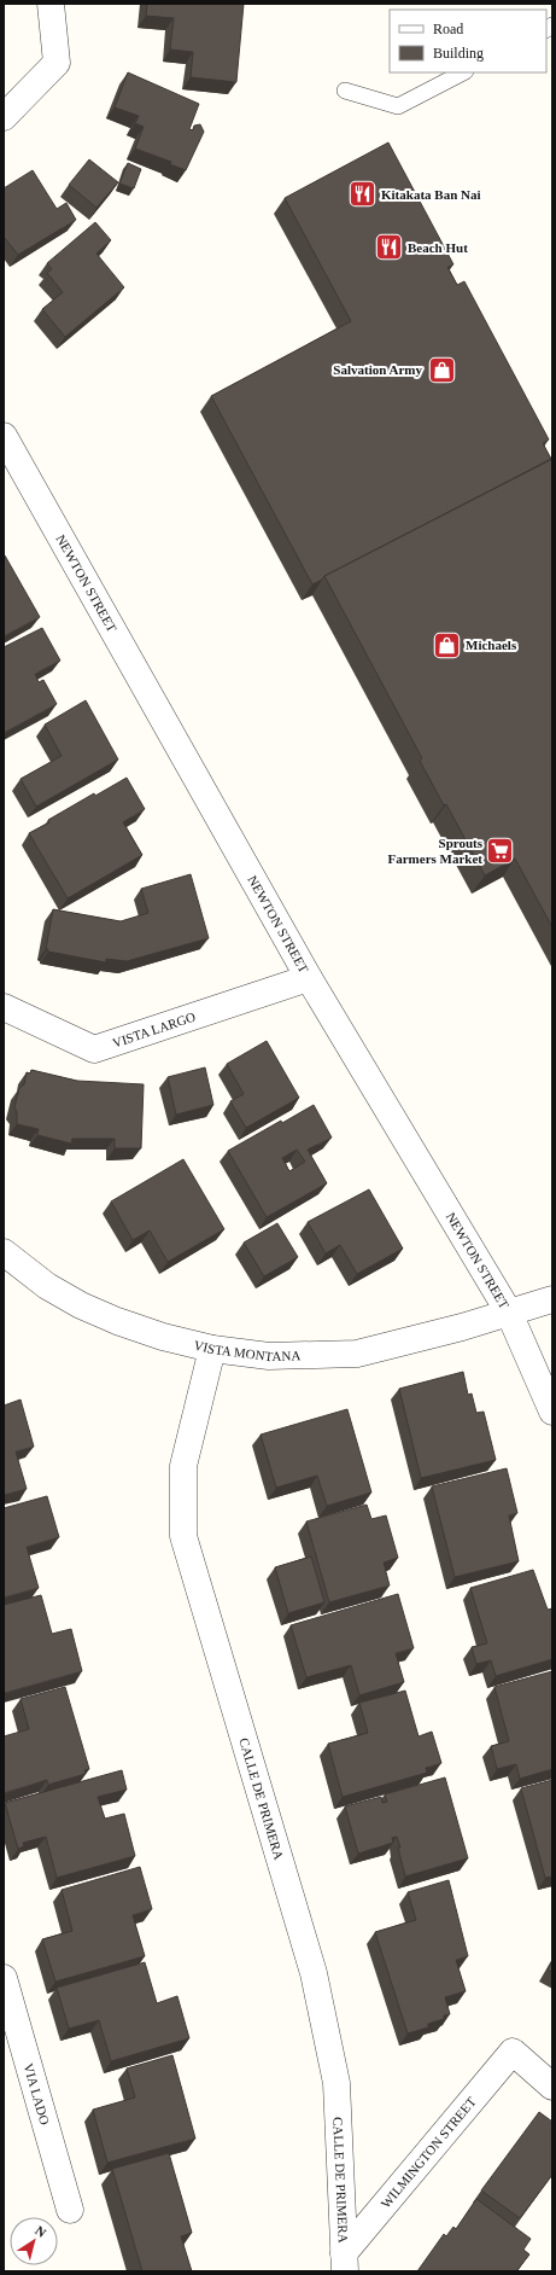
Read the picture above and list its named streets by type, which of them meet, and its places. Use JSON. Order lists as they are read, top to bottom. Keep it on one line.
{"streets":{"street":["NEWTON STREET","VISTA LARGO","VISTA MONTANA","CALLE DE PRIMERA","VIA LADO","WILMINGTON STREET"]},"crossings":[["NEWTON STREET","VISTA LARGO"],["NEWTON STREET","VISTA MONTANA"],["VISTA MONTANA","CALLE DE PRIMERA"],["CALLE DE PRIMERA","WILMINGTON STREET"]],"places":{"restaurant":["Kitakata Ban Nai","Beach Hut"],"shop":["Salvation Army","Michaels"],"supermarket":["Sprouts Farmers Market"]},"legend":["Road","Building"],"north":"top right"}
